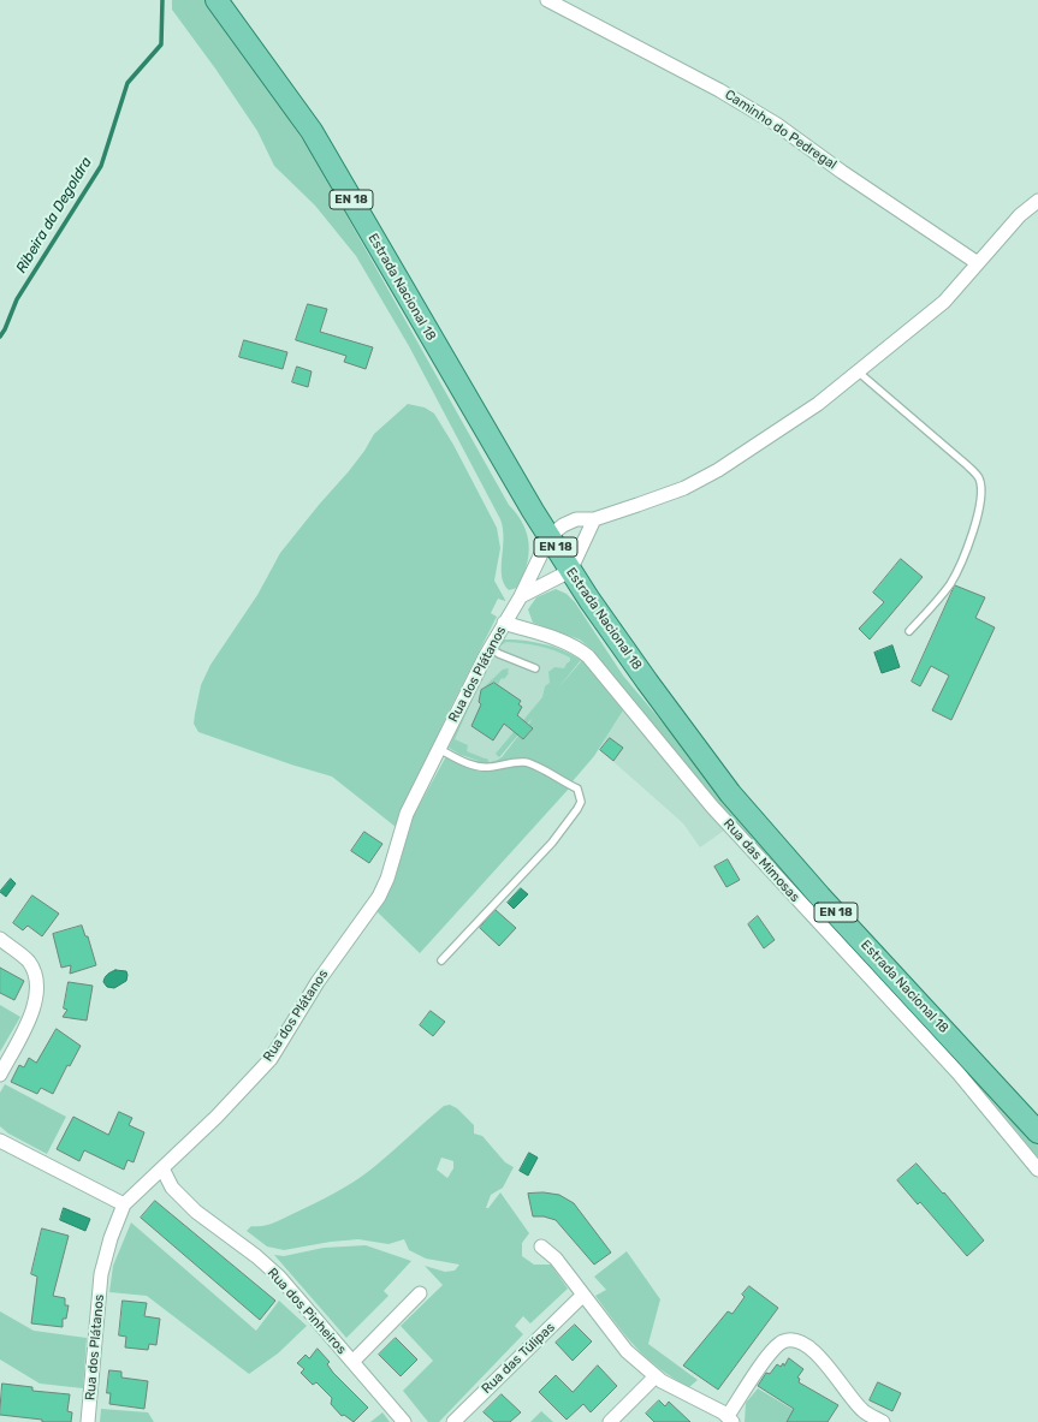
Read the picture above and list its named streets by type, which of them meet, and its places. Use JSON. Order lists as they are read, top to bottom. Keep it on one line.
{"streets":{"main road":["EN 18","Estrada Nacional 18"],"street":["Caminho do Pedregal","Rua dos Plátanos","Rua das Mimosas","Rua dos Pinheiros","Rua das Túlipas"]},"crossings":[["Estrada Nacional 18","Rua dos Plátanos"],["Rua dos Plátanos","Rua das Mimosas"],["Rua dos Plátanos","Rua dos Pinheiros"]],"water":["Ribeira da Degoldra"]}
